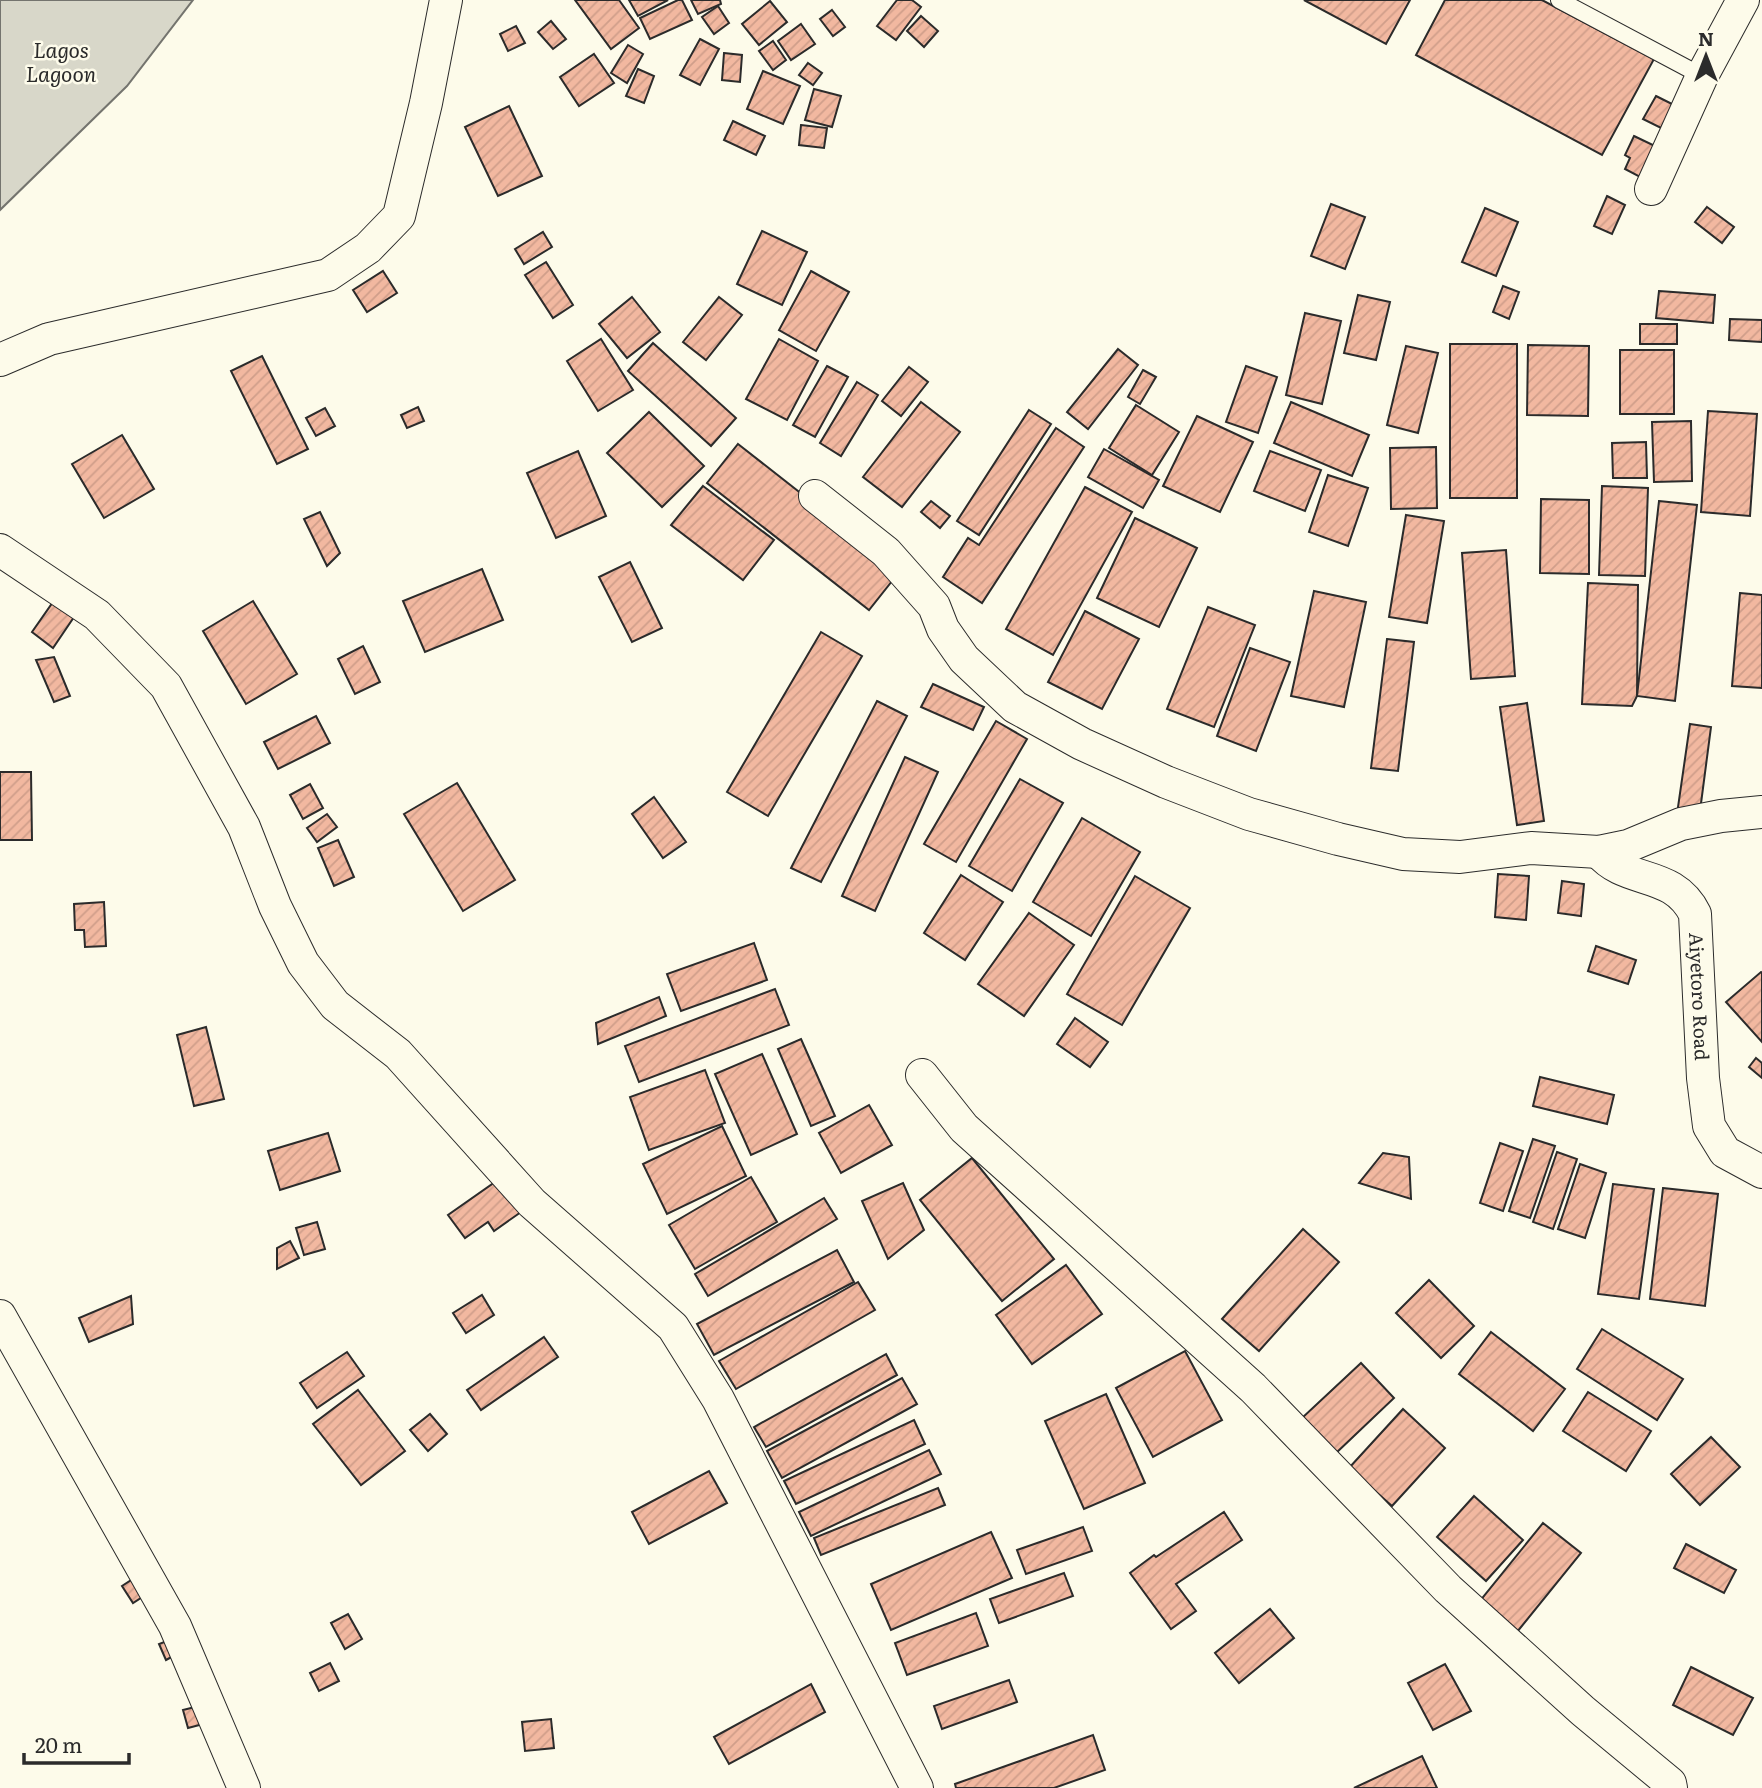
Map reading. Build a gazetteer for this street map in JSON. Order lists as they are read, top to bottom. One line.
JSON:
{"streets":{"street":["Aiyetoro Road"]},"water":["Lagos Lagoon"],"scale_bar":"20 m","north":"top"}
